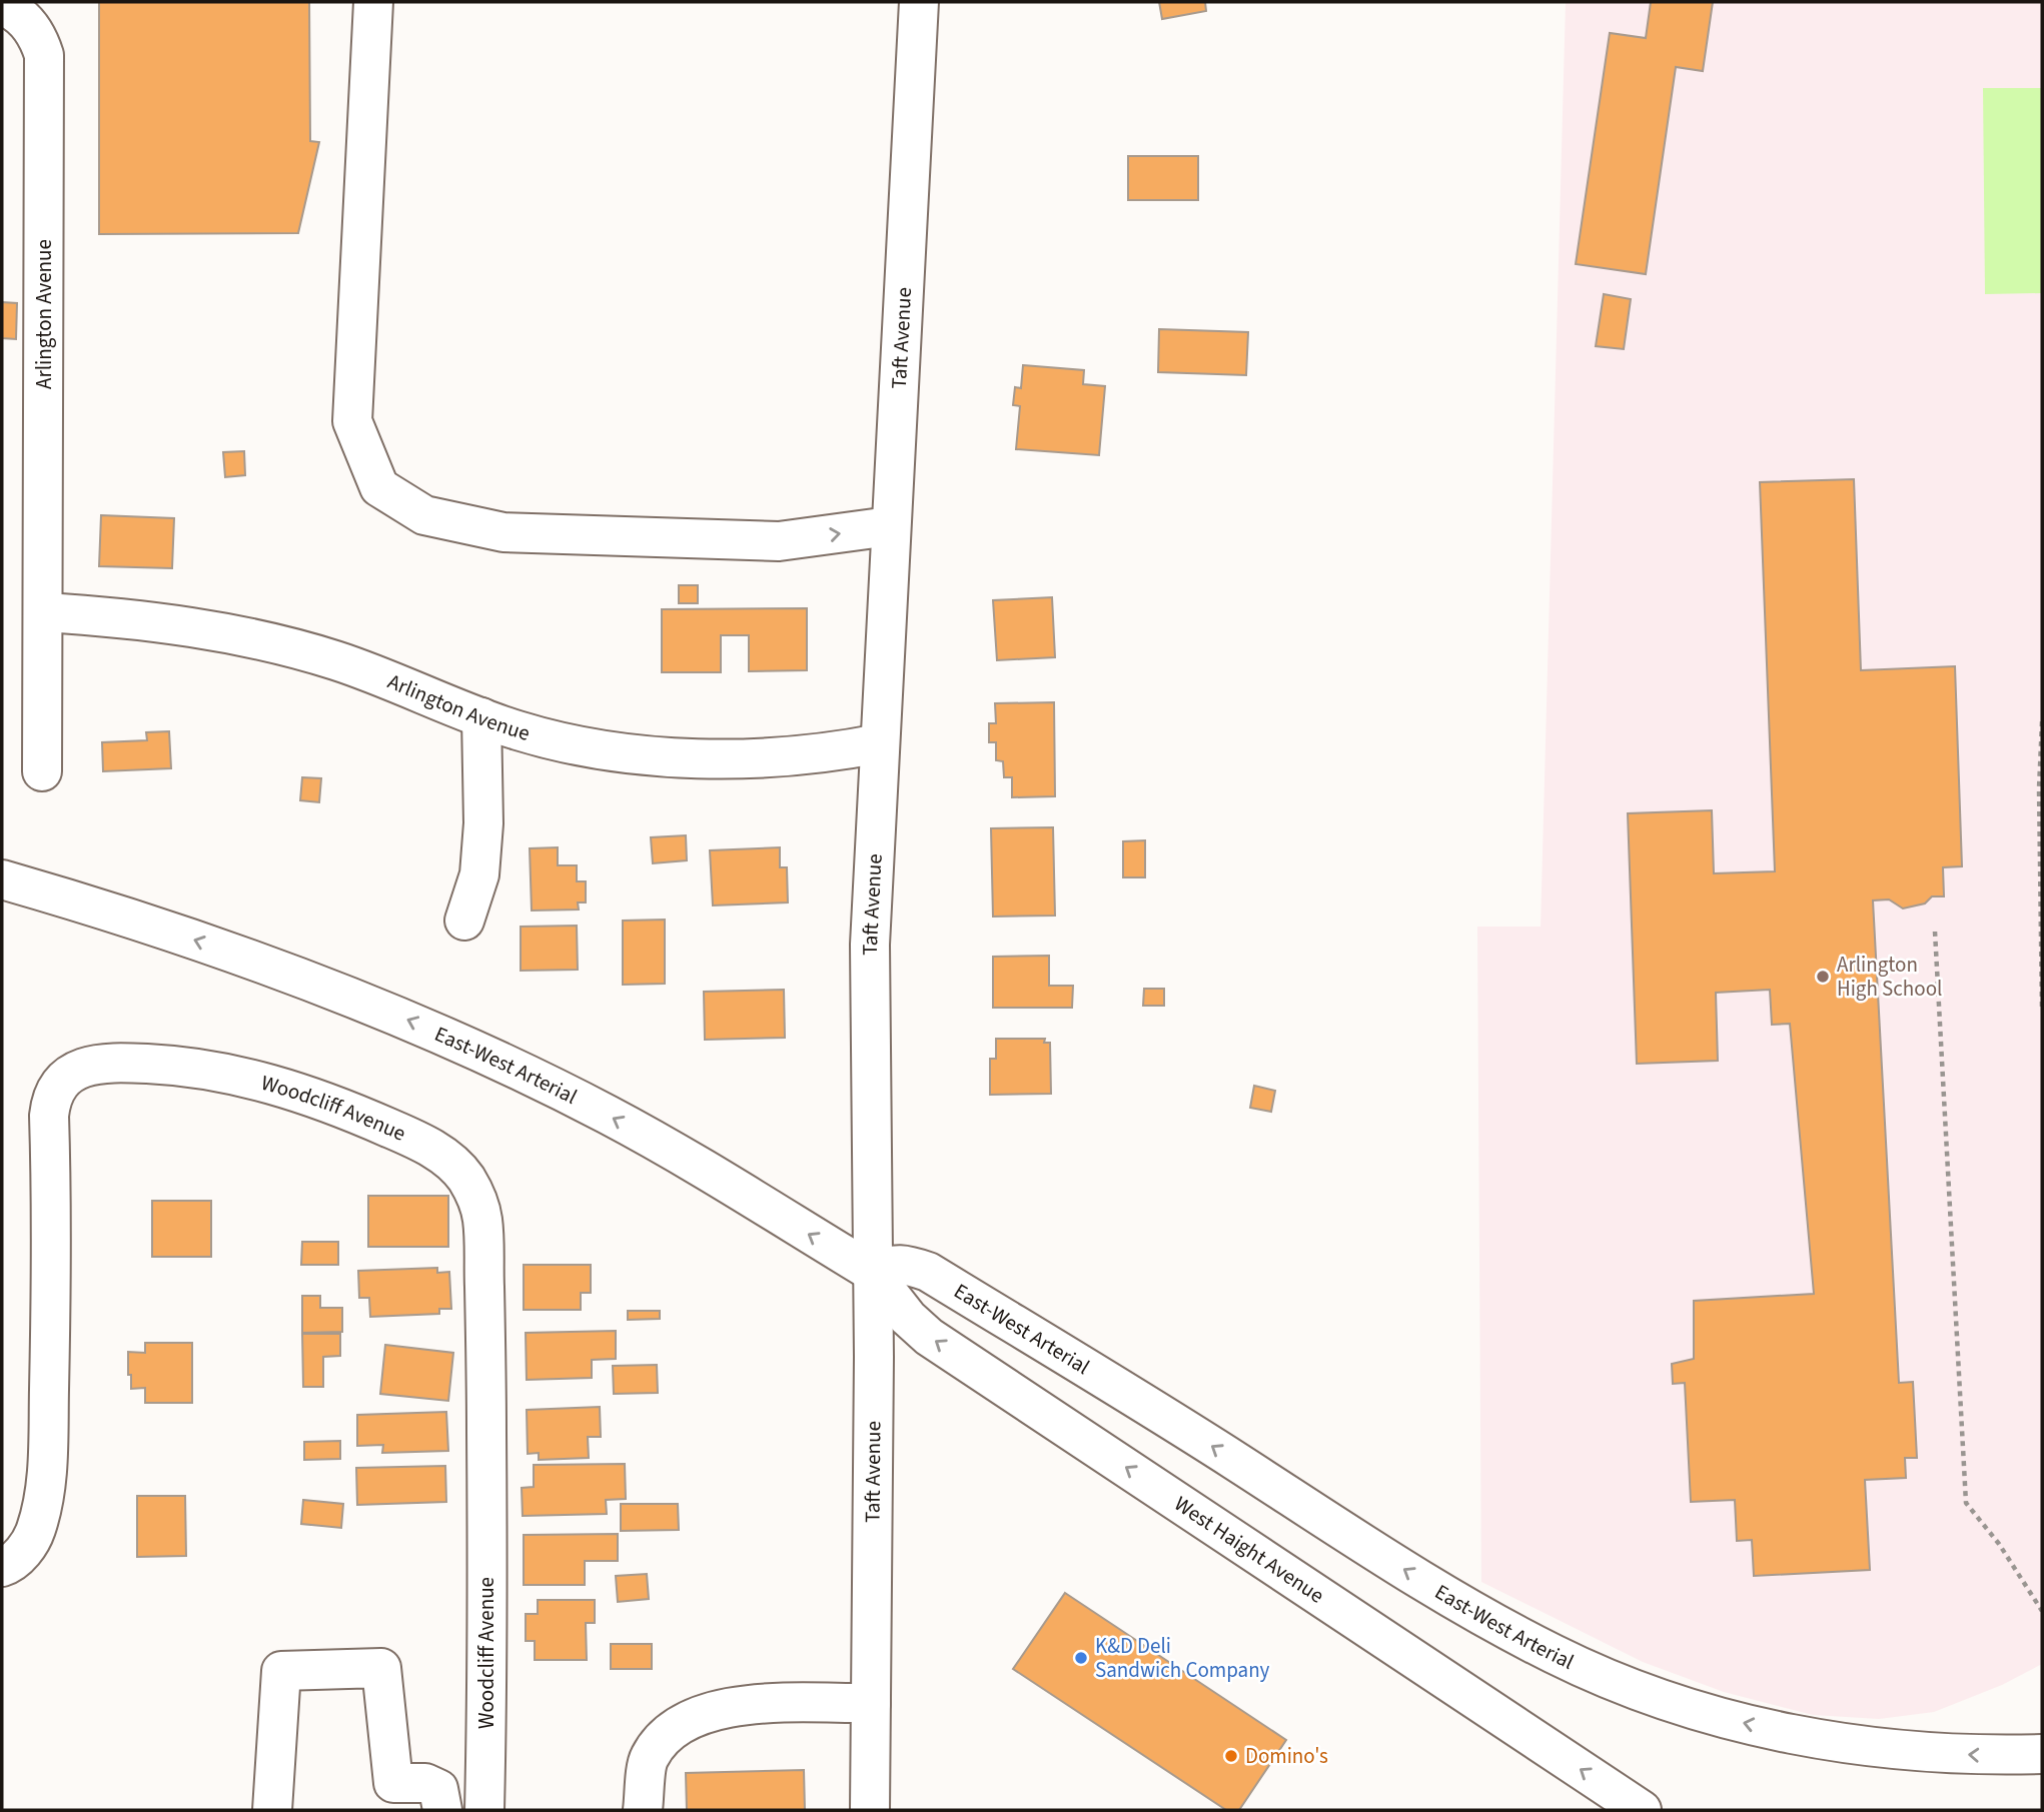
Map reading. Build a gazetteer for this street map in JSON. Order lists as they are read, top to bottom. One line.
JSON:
{"streets":{"main road":["Arlington Avenue","Taft Avenue","East-West Arterial","Woodcliff Avenue","West Haight Avenue"]},"crossings":[["Arlington Avenue","Taft Avenue"],["Taft Avenue","East-West Arterial"],["Taft Avenue","West Haight Avenue"],["East-West Arterial","West Haight Avenue"]],"one_way":["East-West Arterial","West Haight Avenue"],"places":["Arlington High School","K&D Deli Sandwich Company","Domino's"]}
